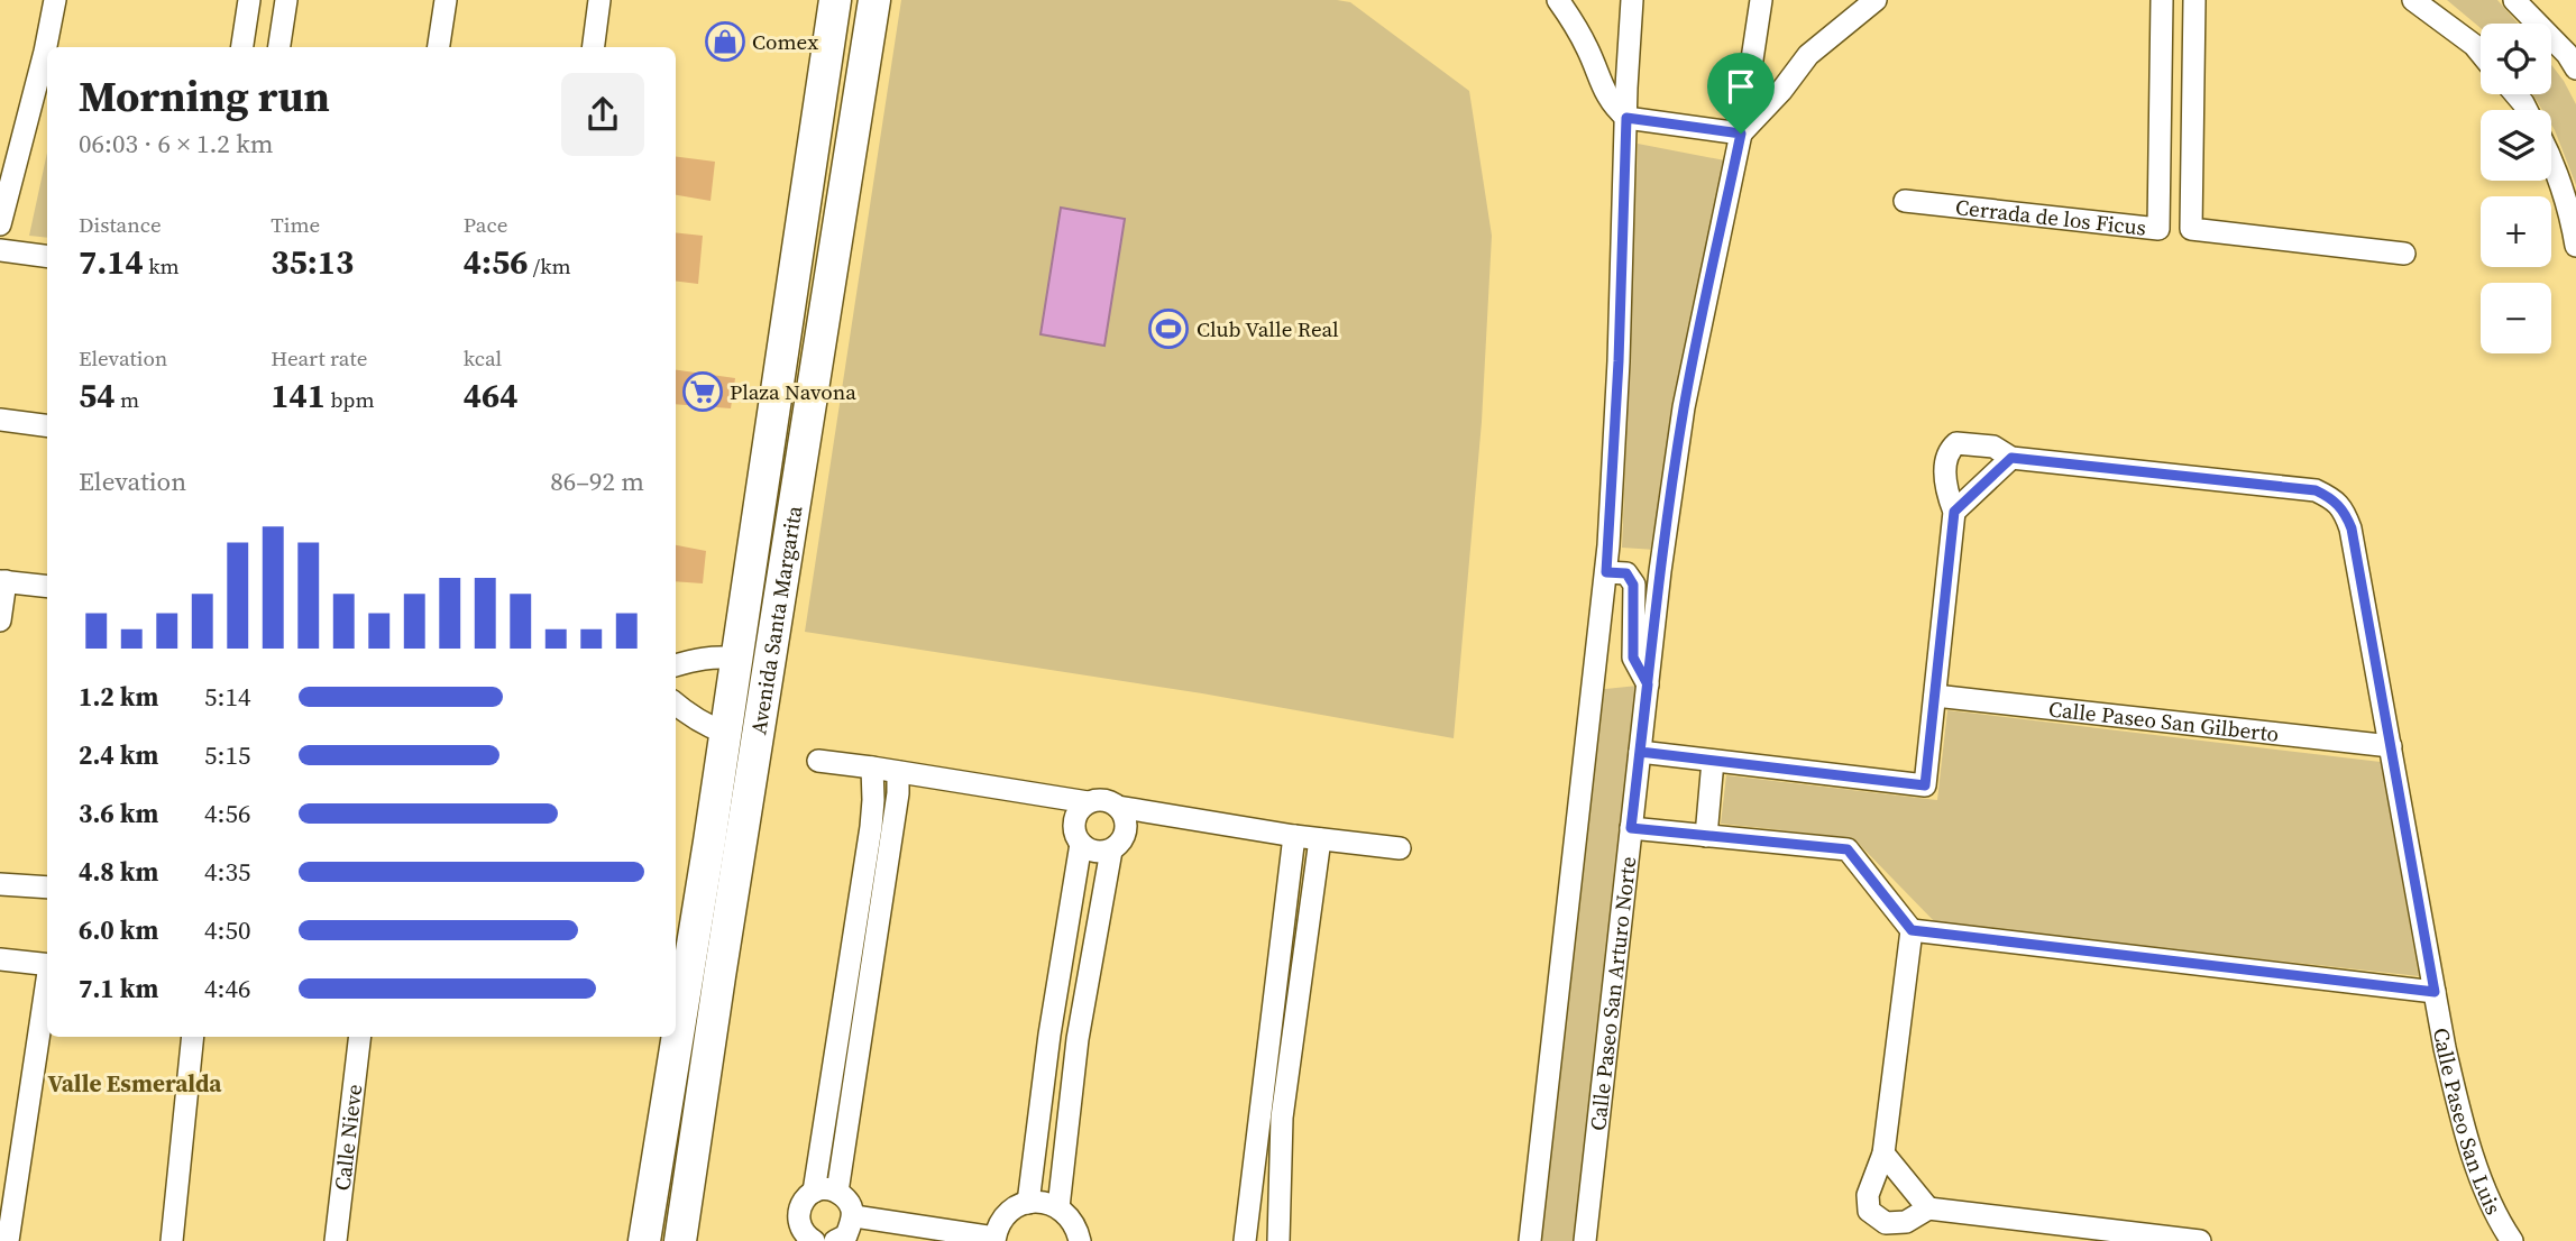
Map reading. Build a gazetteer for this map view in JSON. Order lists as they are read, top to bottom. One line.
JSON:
{"streets":{"main road":["Avenida Santa Margarita"],"street":["Cerrada de los Ficus","Calle Paseo San Gilberto","Calle Paseo San Arturo Norte","Calle Paseo San Luis","Calle Nieve"]},"crossings":[["Calle Paseo San Gilberto","Calle Paseo San Luis"],["Calle Paseo San Arturo Norte","Calle Paseo San Luis"]],"districts":["Valle Esmeralda"],"places":{"shop":["Comex"],"sports":["Club Valle Real"],"supermarket":["Plaza Navona"]},"page":{"map_buttons":["+","−"],"heading":["Morning run","06:03 · 6 × 1.2 km"],"stats":[["Distance","7.14 km"],["Time","35:13"],["Pace","4:56 /km"],["Elevation","54 m"],["Heart rate","141 bpm"],["kcal","464"]],"chart":["Elevation","86–92 m"],"list":[{"name":"1.2 km","note":"5:14"},{"name":"2.4 km","note":"5:15"},{"name":"3.6 km","note":"4:56"},{"name":"4.8 km","note":"4:35"},{"name":"6.0 km","note":"4:50"},{"name":"7.1 km","note":"4:46"}]}}
